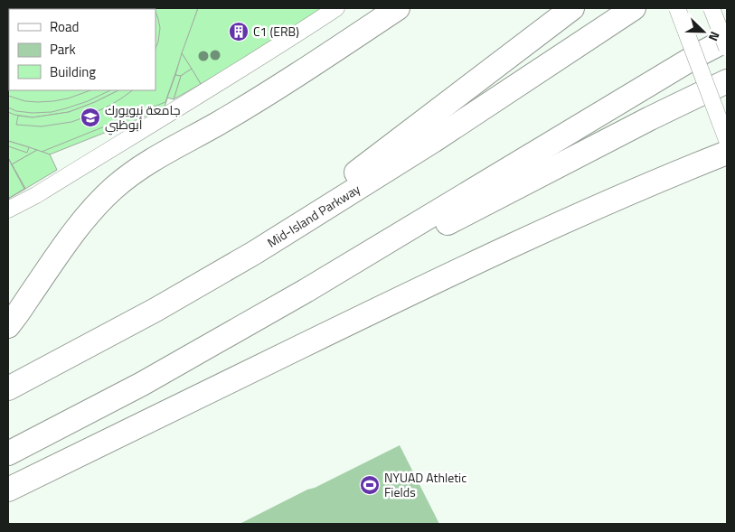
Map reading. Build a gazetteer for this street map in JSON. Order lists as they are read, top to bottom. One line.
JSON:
{"streets":{"highway":["Mid-Island Parkway"]},"places":{"building":["C1 (ERB)"],"school or university":["جامعة نيويورك أبوظبي"],"sports":["NYUAD Athletic Fields"]},"legend":["Road","Park","Building"],"north":"bottom right"}
